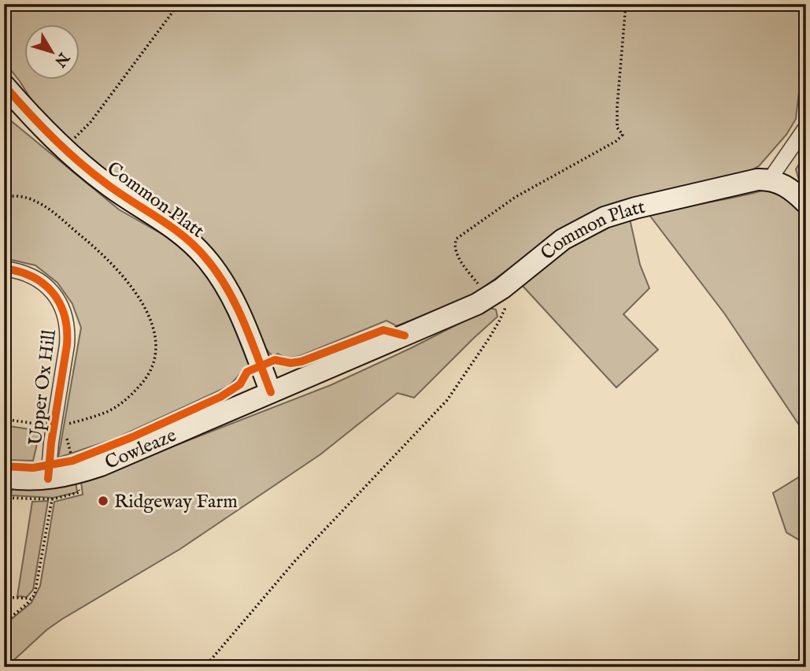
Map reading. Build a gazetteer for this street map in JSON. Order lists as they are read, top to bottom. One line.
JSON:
{"streets":{"main road":["Common Platt","Cowleaze"],"street":["Upper Ox Hill"]},"crossings":[["Common Platt","Cowleaze"],["Upper Ox Hill","Cowleaze"]],"places":["Ridgeway Farm"],"north":"bottom right"}
